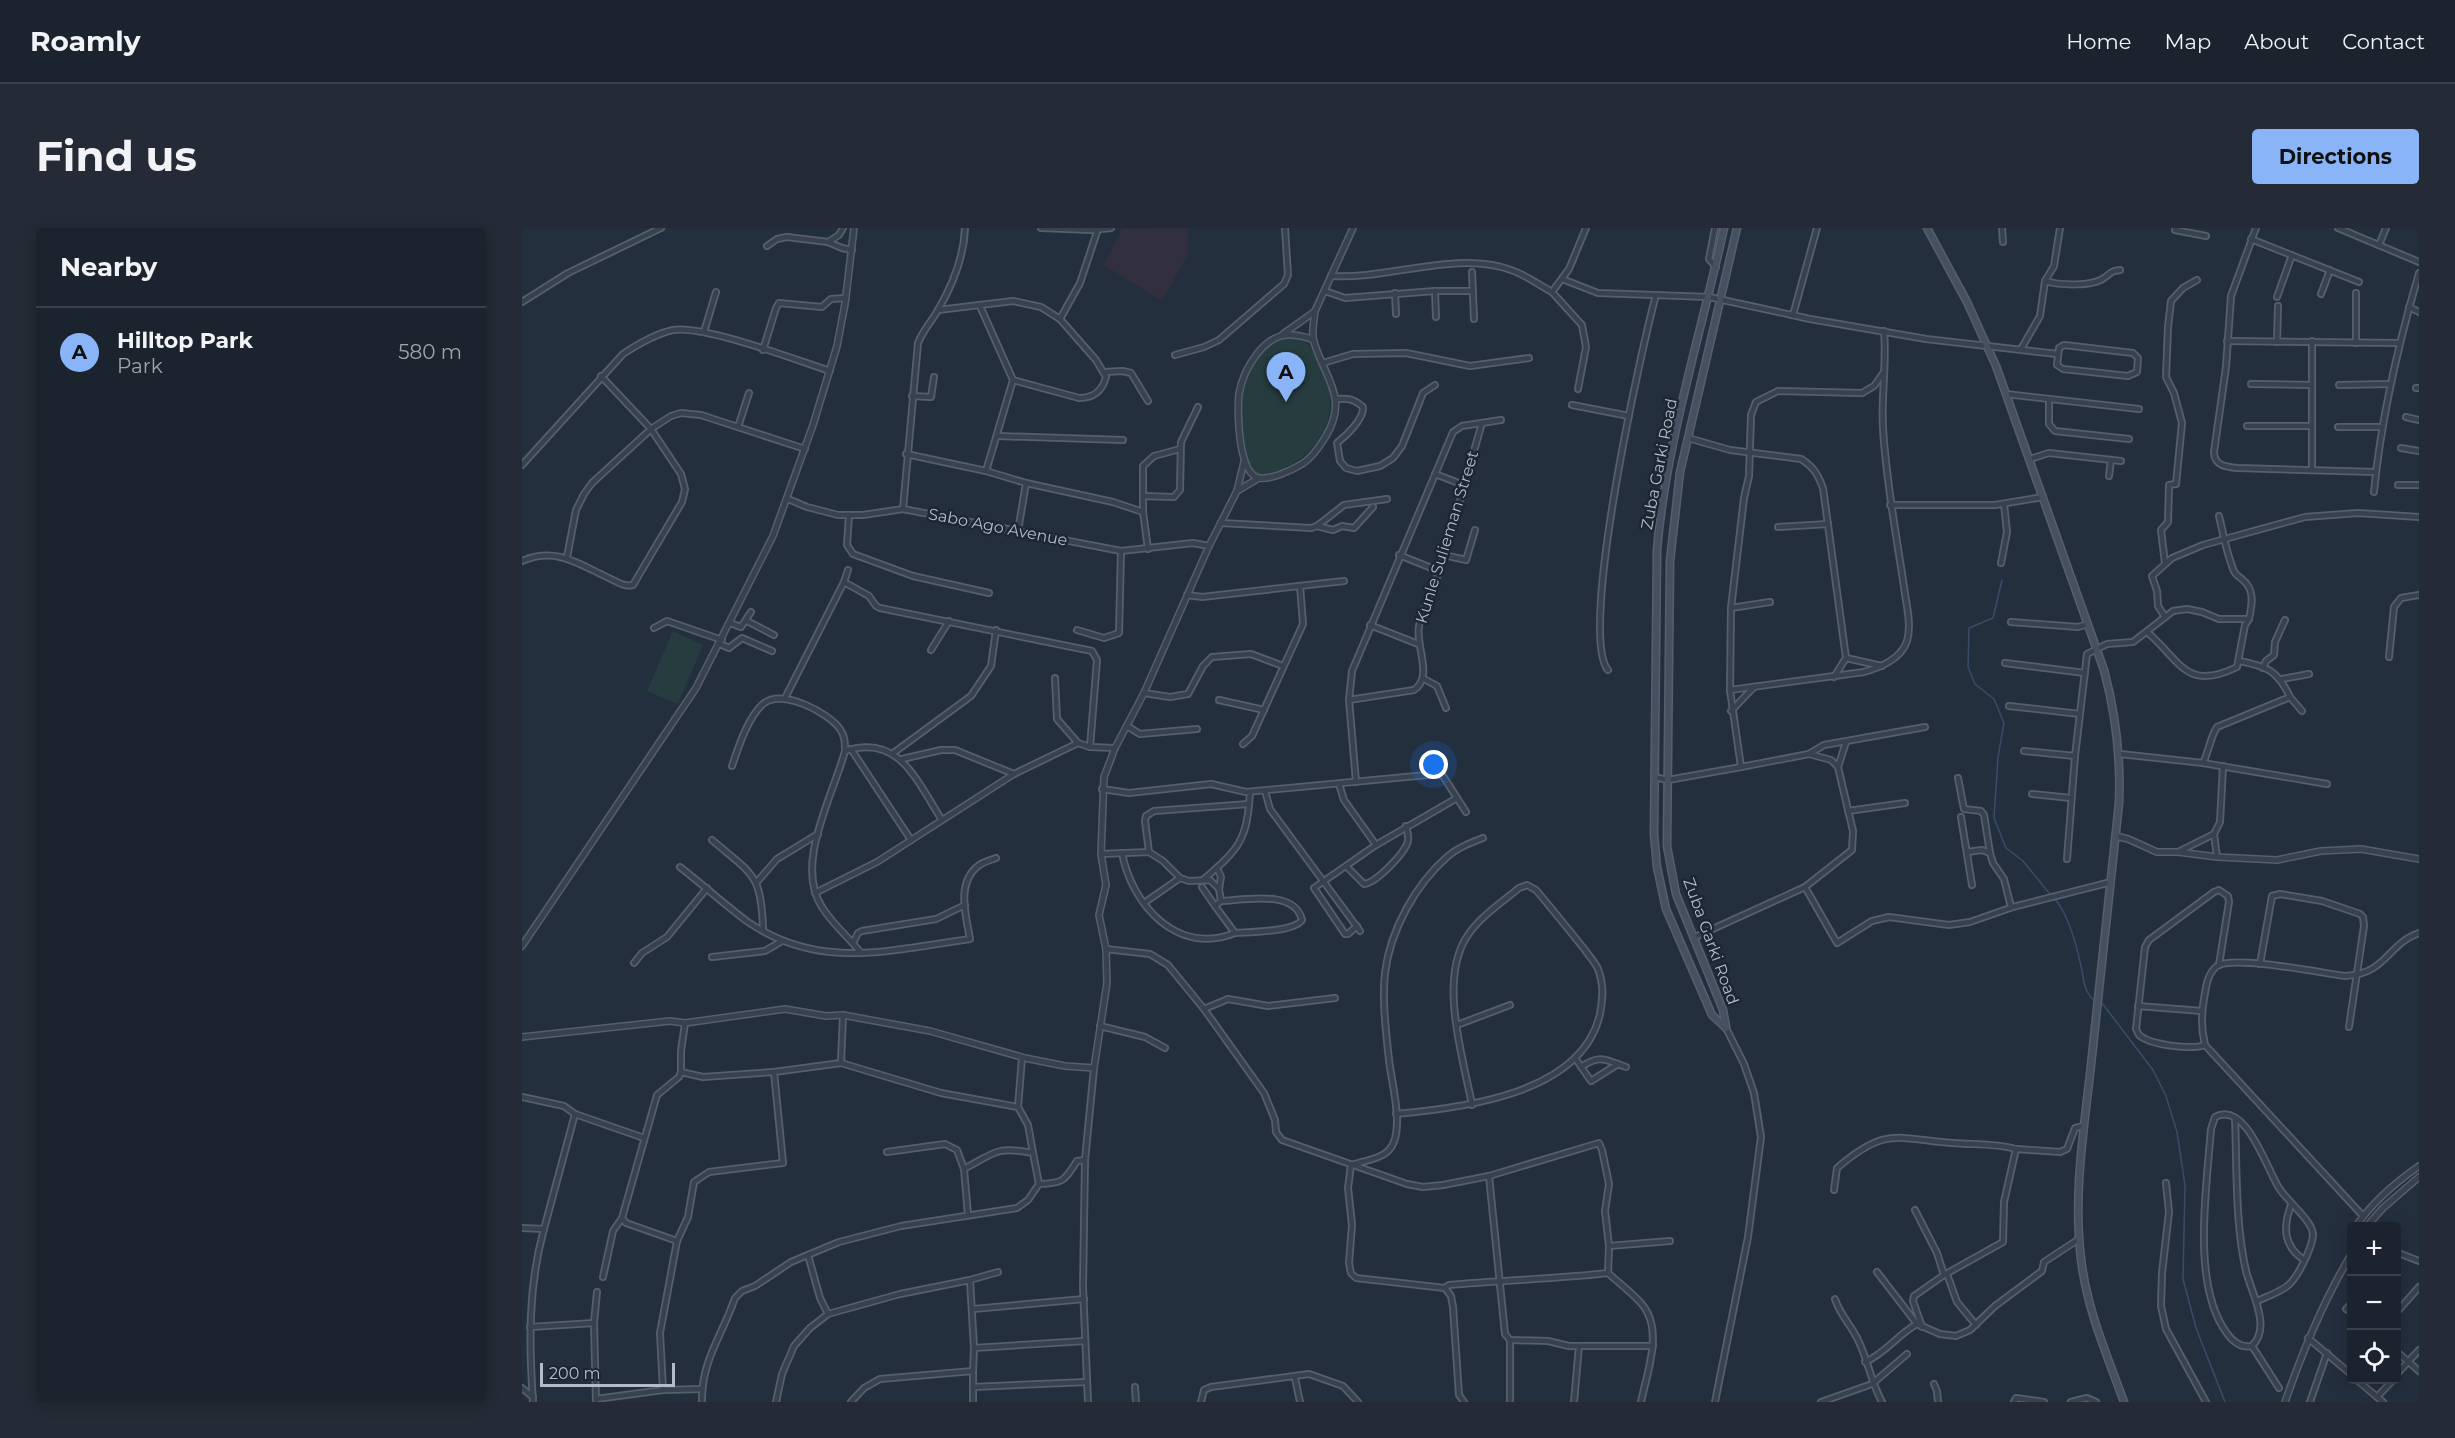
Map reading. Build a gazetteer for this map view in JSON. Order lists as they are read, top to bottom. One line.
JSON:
{"streets":{"main road":["Zuba Garki Road"],"street":["Sabo Ago Avenue","Kunle Sulieman Street"]},"scale_bar":"200 m","page":{"header":"Roamly","nav":["Home","Map","About","Contact"],"buttons":"Directions","title":"Find us","heading":"Nearby","list":[{"mark":"A","name":"Hilltop Park","note":"Park","value":"580 m"}],"pins":"A","map_buttons":["+","−"],"scale":"200 m"}}
